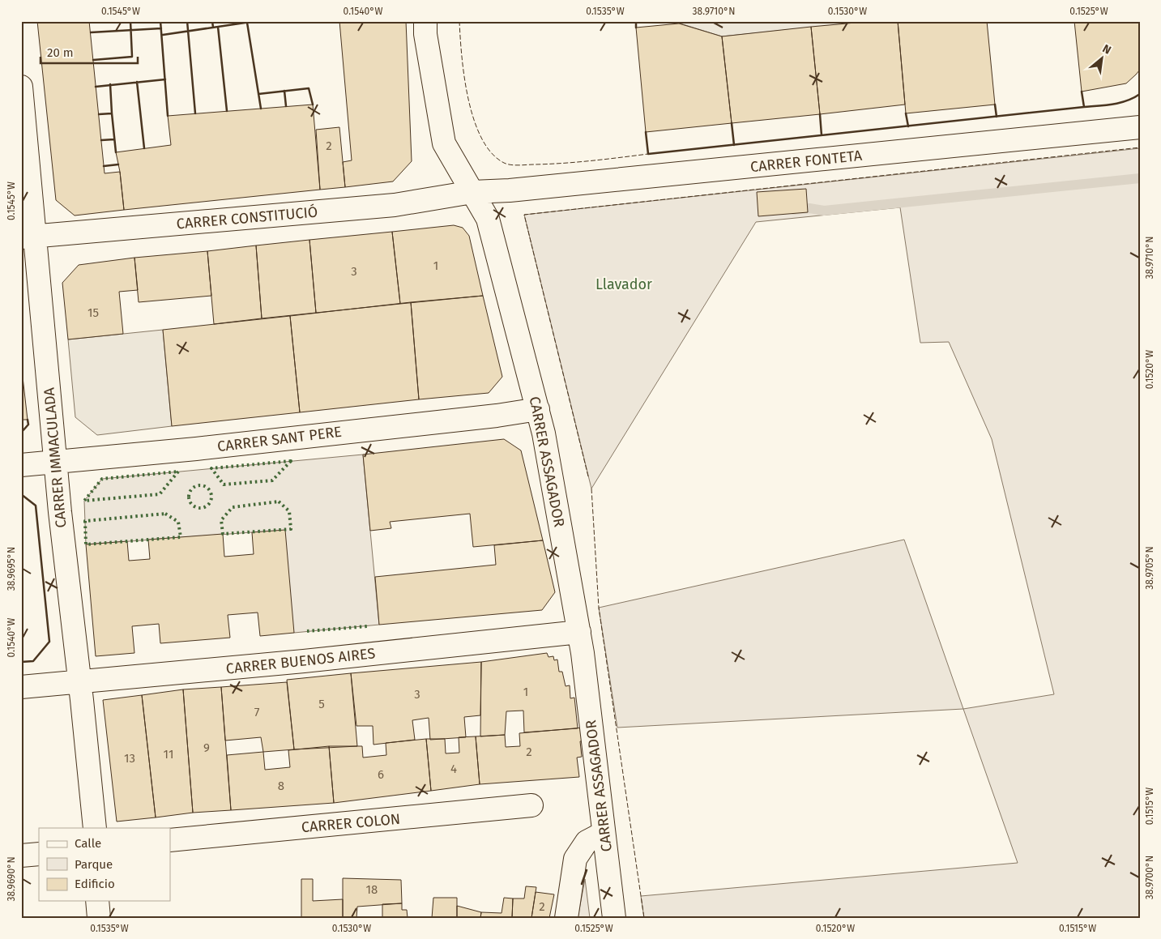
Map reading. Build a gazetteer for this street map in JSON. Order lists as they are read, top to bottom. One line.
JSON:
{"streets":{"street":["CARRER FONTETA","CARRER CONSTITUCIÓ","CARRER SANT PERE","CARRER IMMACULADA","CARRER ASSAGADOR","CARRER BUENOS AIRES","CARRER COLON"]},"crossings":[["CARRER FONTETA","CARRER CONSTITUCIÓ"],["CARRER FONTETA","CARRER ASSAGADOR"],["CARRER CONSTITUCIÓ","CARRER IMMACULADA"],["CARRER CONSTITUCIÓ","CARRER ASSAGADOR"],["CARRER SANT PERE","CARRER IMMACULADA"],["CARRER SANT PERE","CARRER ASSAGADOR"],["CARRER IMMACULADA","CARRER BUENOS AIRES"],["CARRER ASSAGADOR","CARRER BUENOS AIRES"]],"parks":["Llavador"],"house_numbers":["2","1","3","15","1","3","5","7","9","2","11","13","4","6","8","18","2"],"legend":["Calle","Parque","Edificio"],"scale_bar":"20 m","north":"top right","coordinates":["0.1545°W","0.1540°W","0.1535°W","38.9710°N","0.1530°W","0.1525°W","0.1520°W","38.9705°N","38.9695°N","0.1515°W","38.9700°N","38.9690°N"]}
